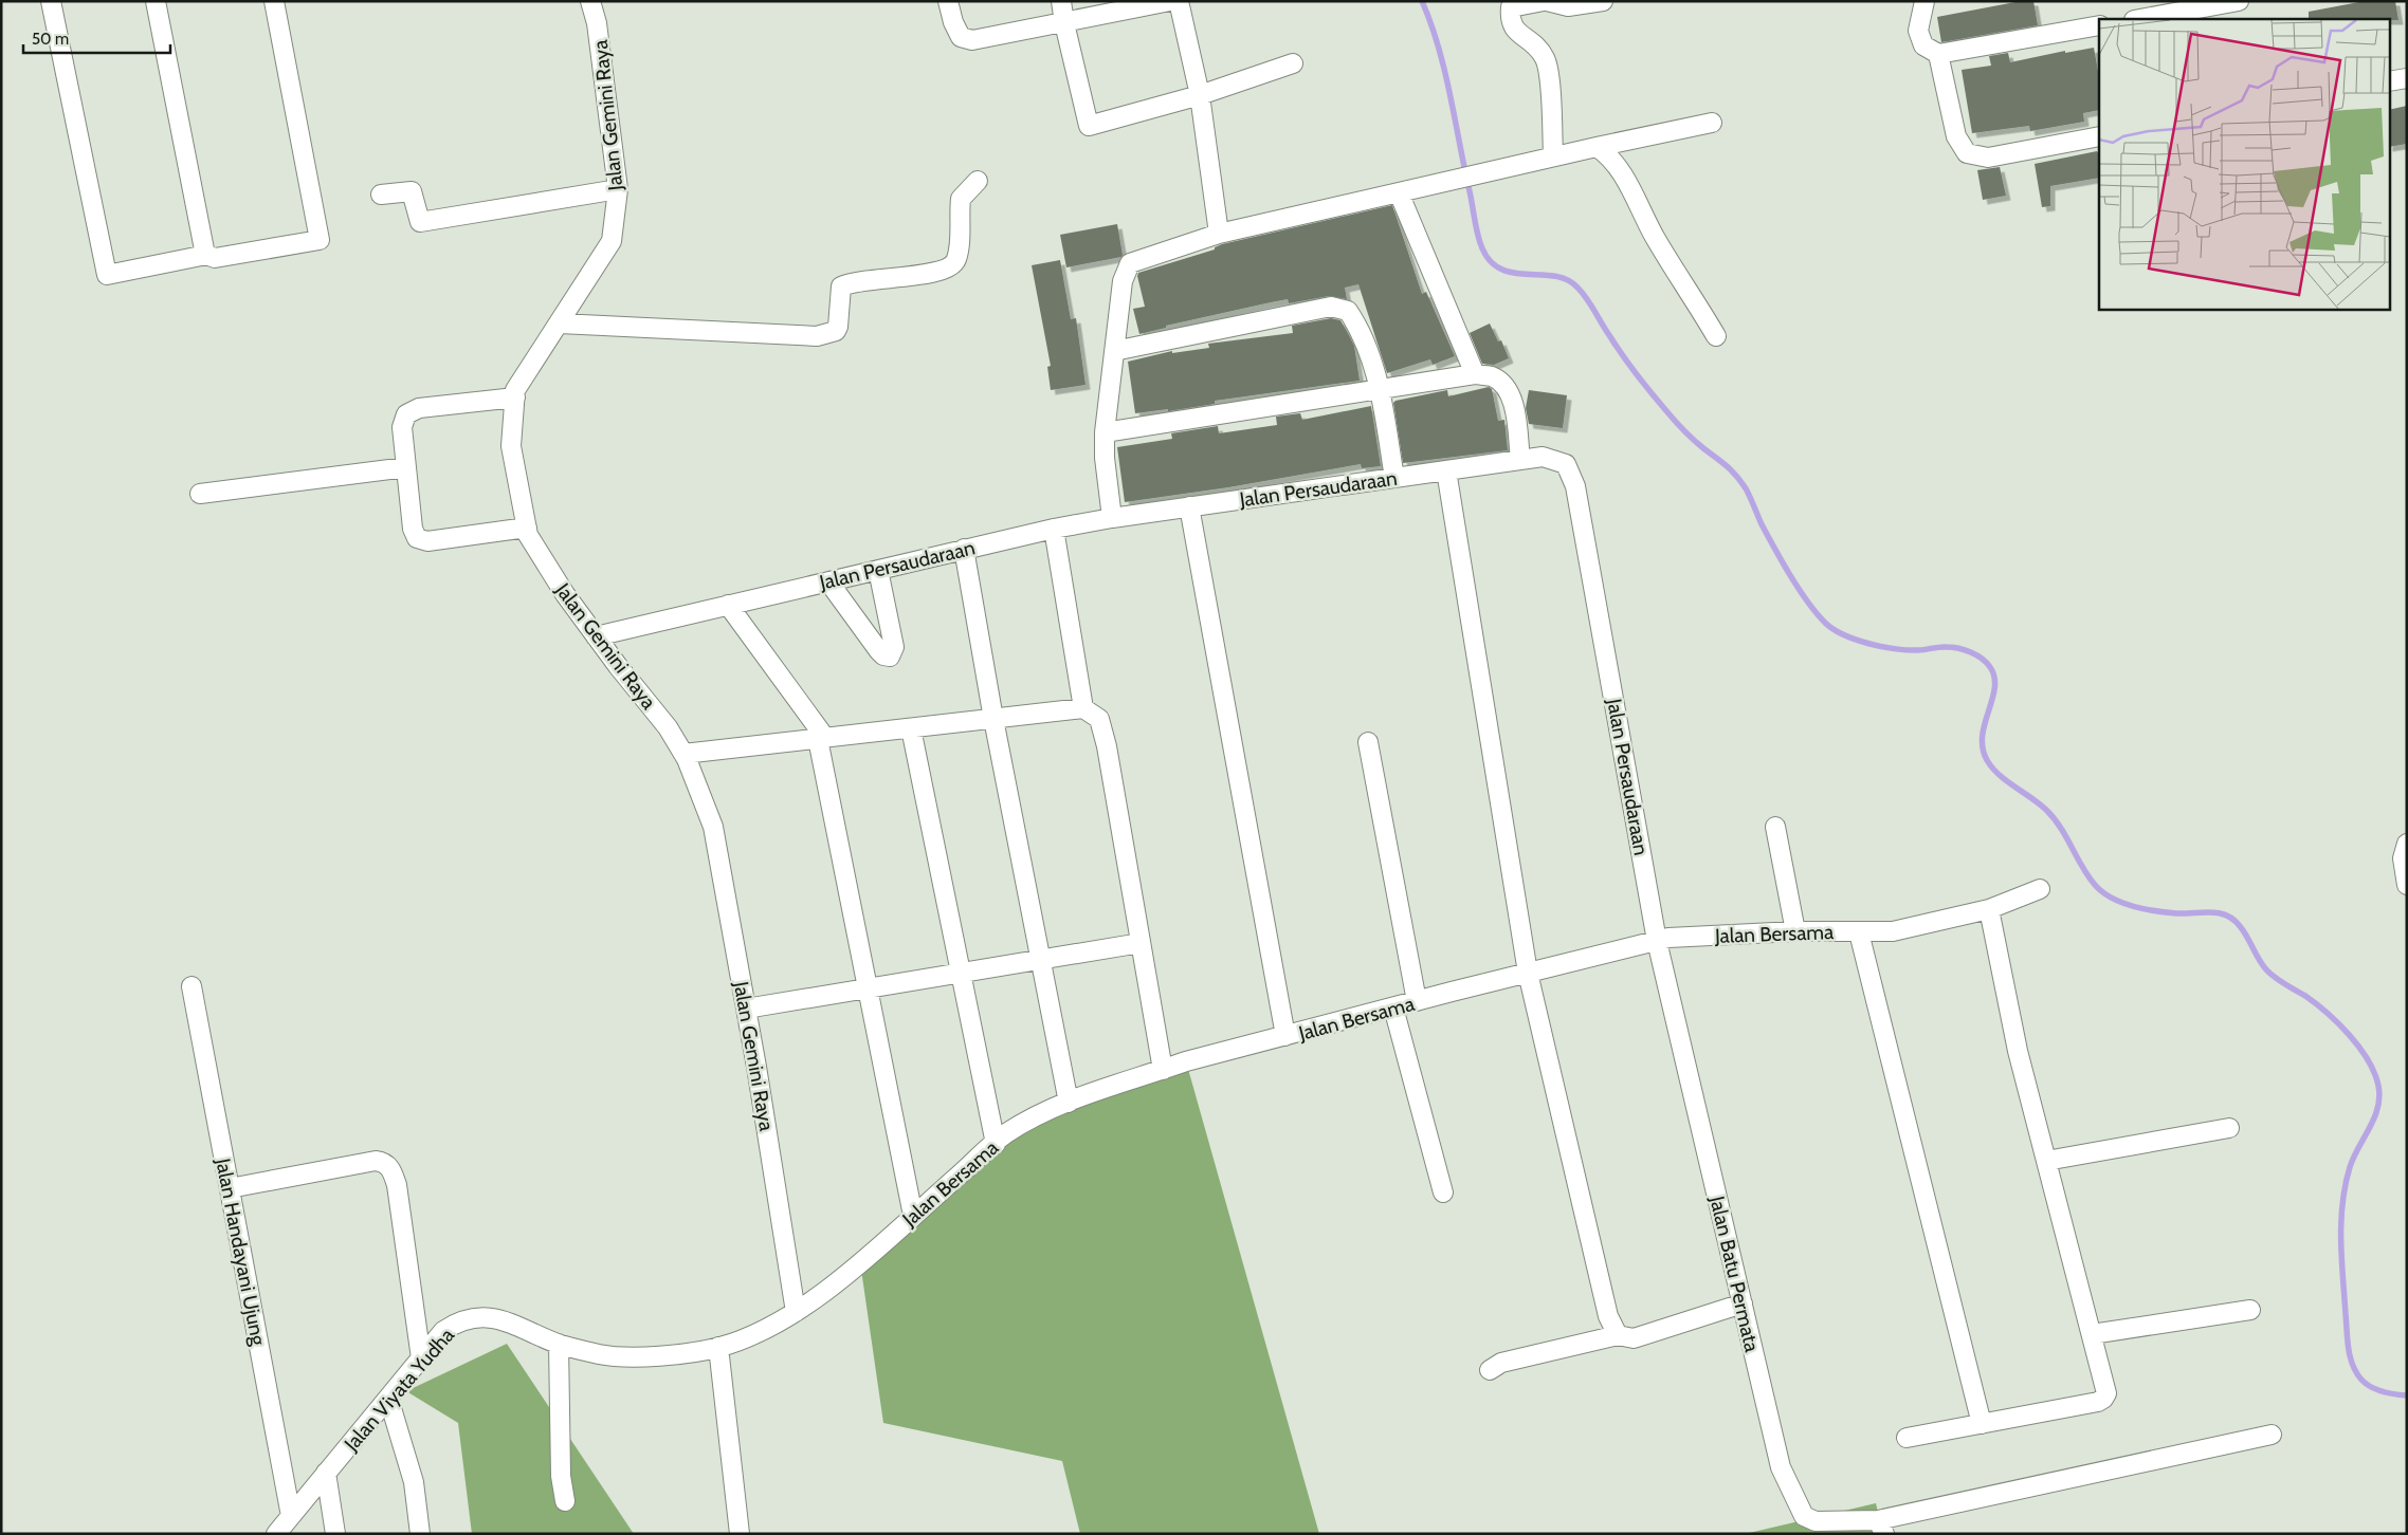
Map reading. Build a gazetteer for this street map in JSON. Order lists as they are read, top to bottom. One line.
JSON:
{"streets":{"street":["Jalan Gemini Raya","Jalan Persaudaraan","Jalan Bersama","Jalan Handayani Ujung","Jalan Batu Permata","Jalan Viyata Yudha"]},"crossings":[["Jalan Gemini Raya","Jalan Persaudaraan"],["Jalan Gemini Raya","Jalan Bersama"],["Jalan Gemini Raya","Jalan Viyata Yudha"],["Jalan Persaudaraan","Jalan Bersama"],["Jalan Persaudaraan","Jalan Batu Permata"],["Jalan Bersama","Jalan Batu Permata"],["Jalan Bersama","Jalan Viyata Yudha"],["Jalan Handayani Ujung","Jalan Viyata Yudha"]],"scale_bar":"50 m"}
